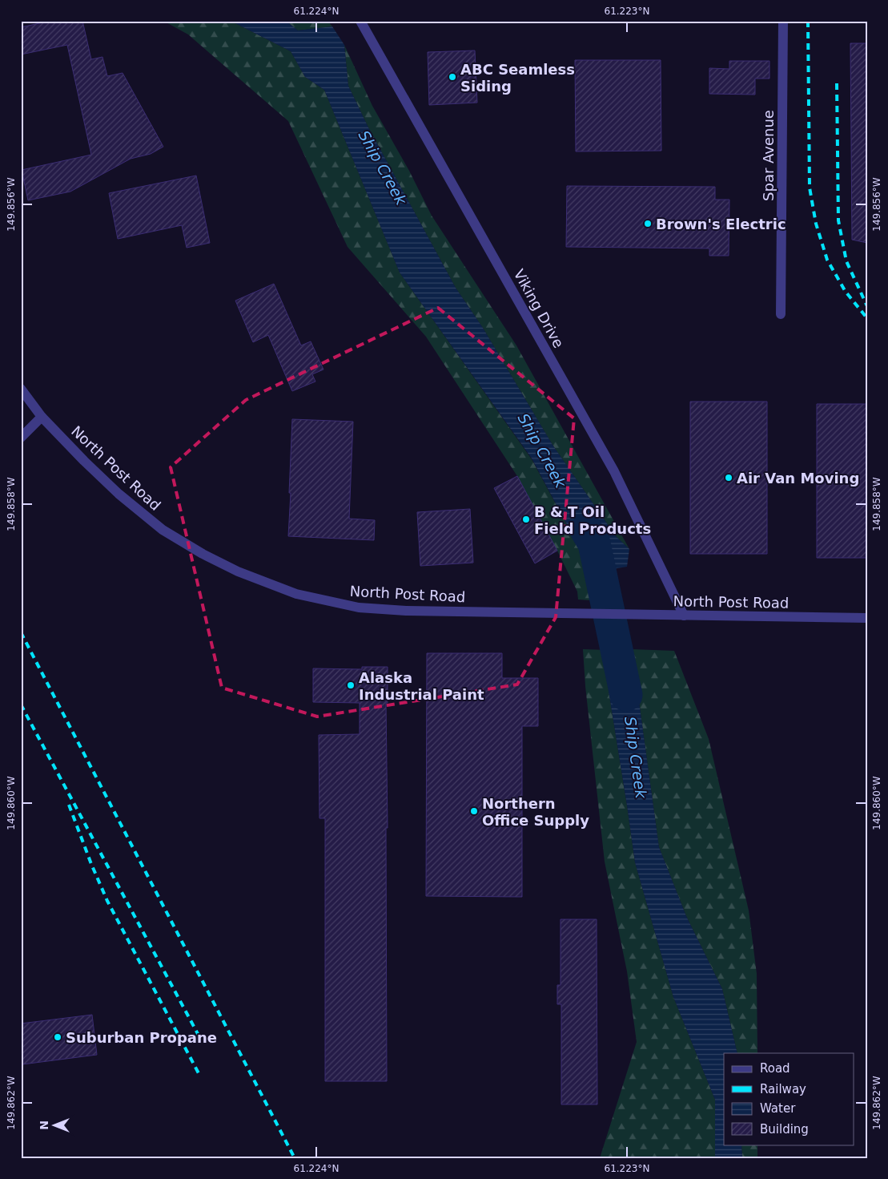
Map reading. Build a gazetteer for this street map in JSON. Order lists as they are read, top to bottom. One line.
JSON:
{"streets":{"street":["Spar Avenue","Viking Drive","North Post Road"]},"crossings":[["Viking Drive","North Post Road"]],"water":["Ship Creek"],"places":["ABC Seamless Siding","Brown's Electric","Air Van Moving","B & T Oil Field Products","Alaska Industrial Paint","Northern Office Supply","Suburban Propane"],"legend":["Road","Railway","Water","Building"],"north":"left","coordinates":["61.224°N","61.223°N","149.856°W","149.858°W","149.860°W","149.862°W"]}
